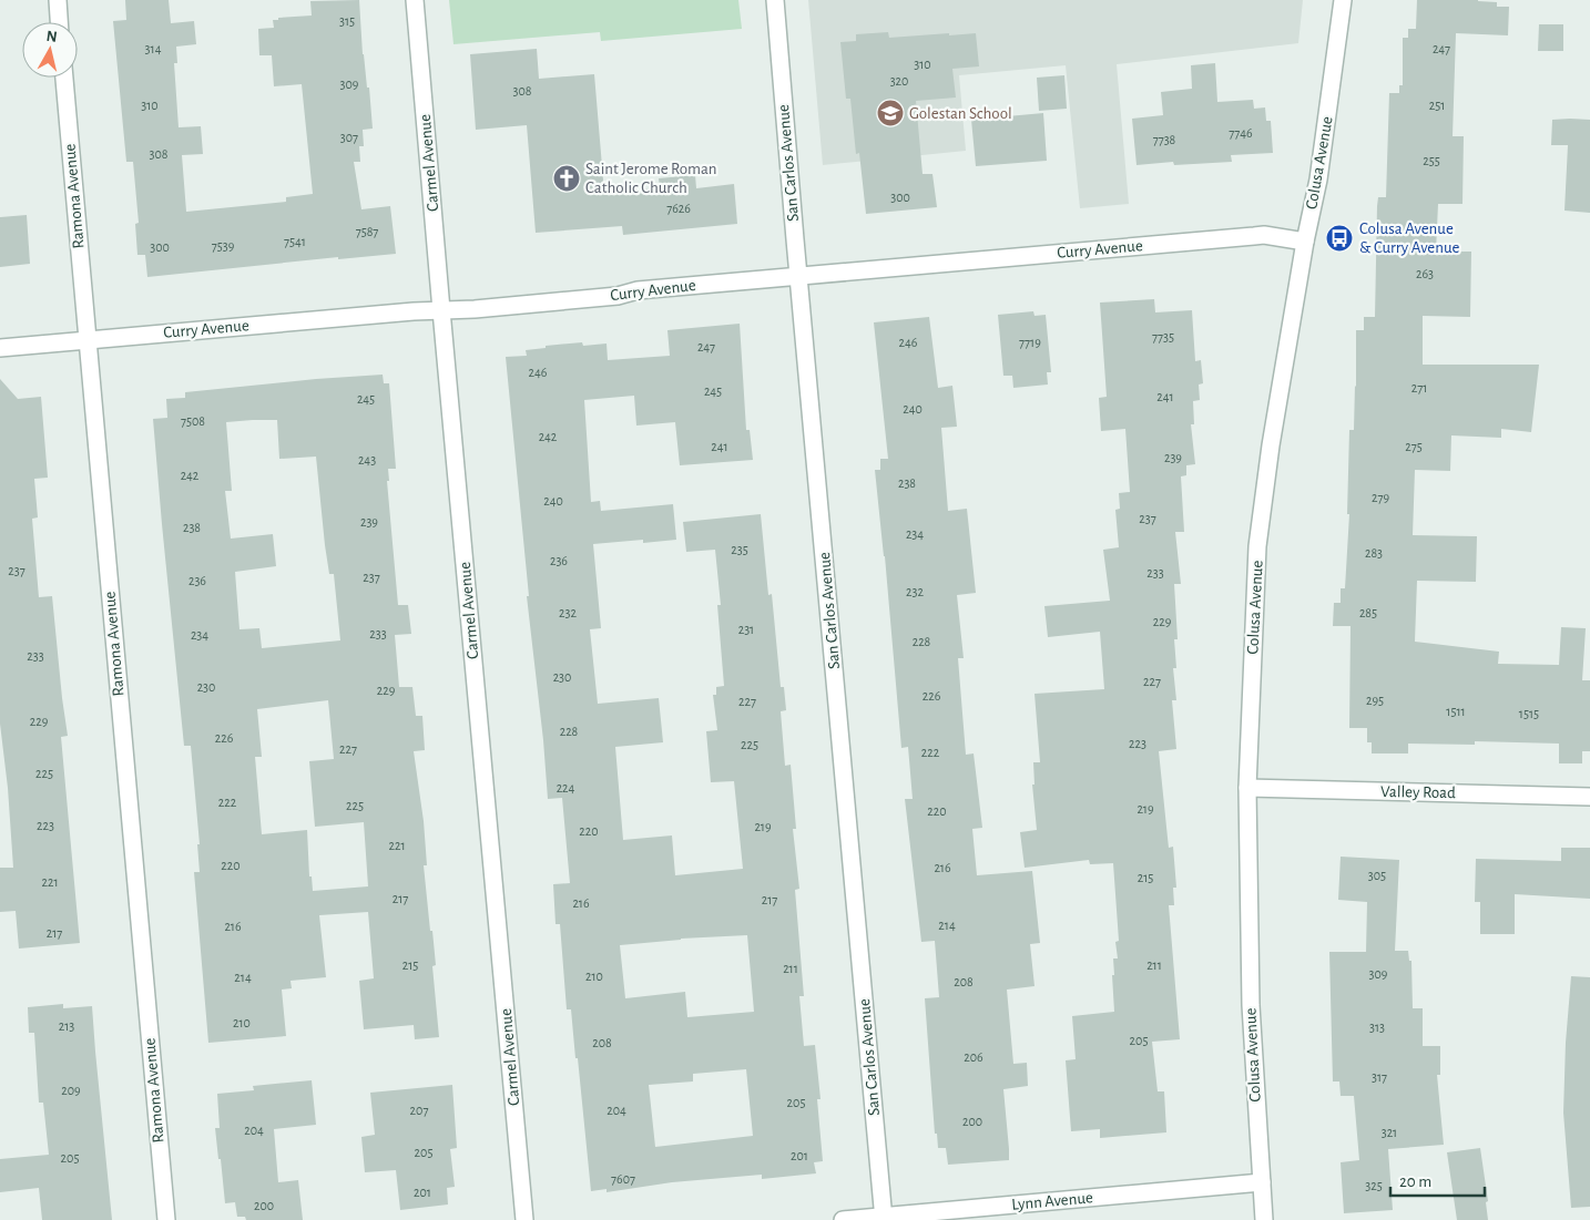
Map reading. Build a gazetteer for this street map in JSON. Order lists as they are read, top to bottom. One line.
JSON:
{"streets":{"street":["Carmel Avenue","San Carlos Avenue","Colusa Avenue","Ramona Avenue","Curry Avenue","Valley Road","Lynn Avenue"]},"crossings":[["Carmel Avenue","Curry Avenue"],["San Carlos Avenue","Curry Avenue"],["San Carlos Avenue","Lynn Avenue"],["Colusa Avenue","Curry Avenue"],["Colusa Avenue","Valley Road"],["Colusa Avenue","Lynn Avenue"],["Ramona Avenue","Curry Avenue"]],"places":{"school or university":["Golestan School"],"church":["Saint Jerome Roman Catholic Church"],"bus stop":["Colusa Avenue & Curry Avenue"]},"house_numbers":["315","314","247","310","320","309","308","310","251","7746","307","7738","308","255","300","7626","7587","7541","7539","300","263","7735","246","7719","247","246","271","245","241","245","240","7508","242","241","275","239","243","242","238","279","240","237","239","238","234","235","283","236","237","233","237","236","232","232","285","229","231","233","234","228","233","230","227","230","229","226","295","227","1511","1515","229","228","226","223","225","227","222","225","224","222","225","219","220","223","219","220","221","220","216","305","215","221","217","217","216","214","216","217","215","211","211","309","210","214","208","210","213","313","205","208","206","317","209","205","207","204","200","204","321","205","201","205","7607","325","201","200"],"scale_bar":"20 m","north":"top"}
